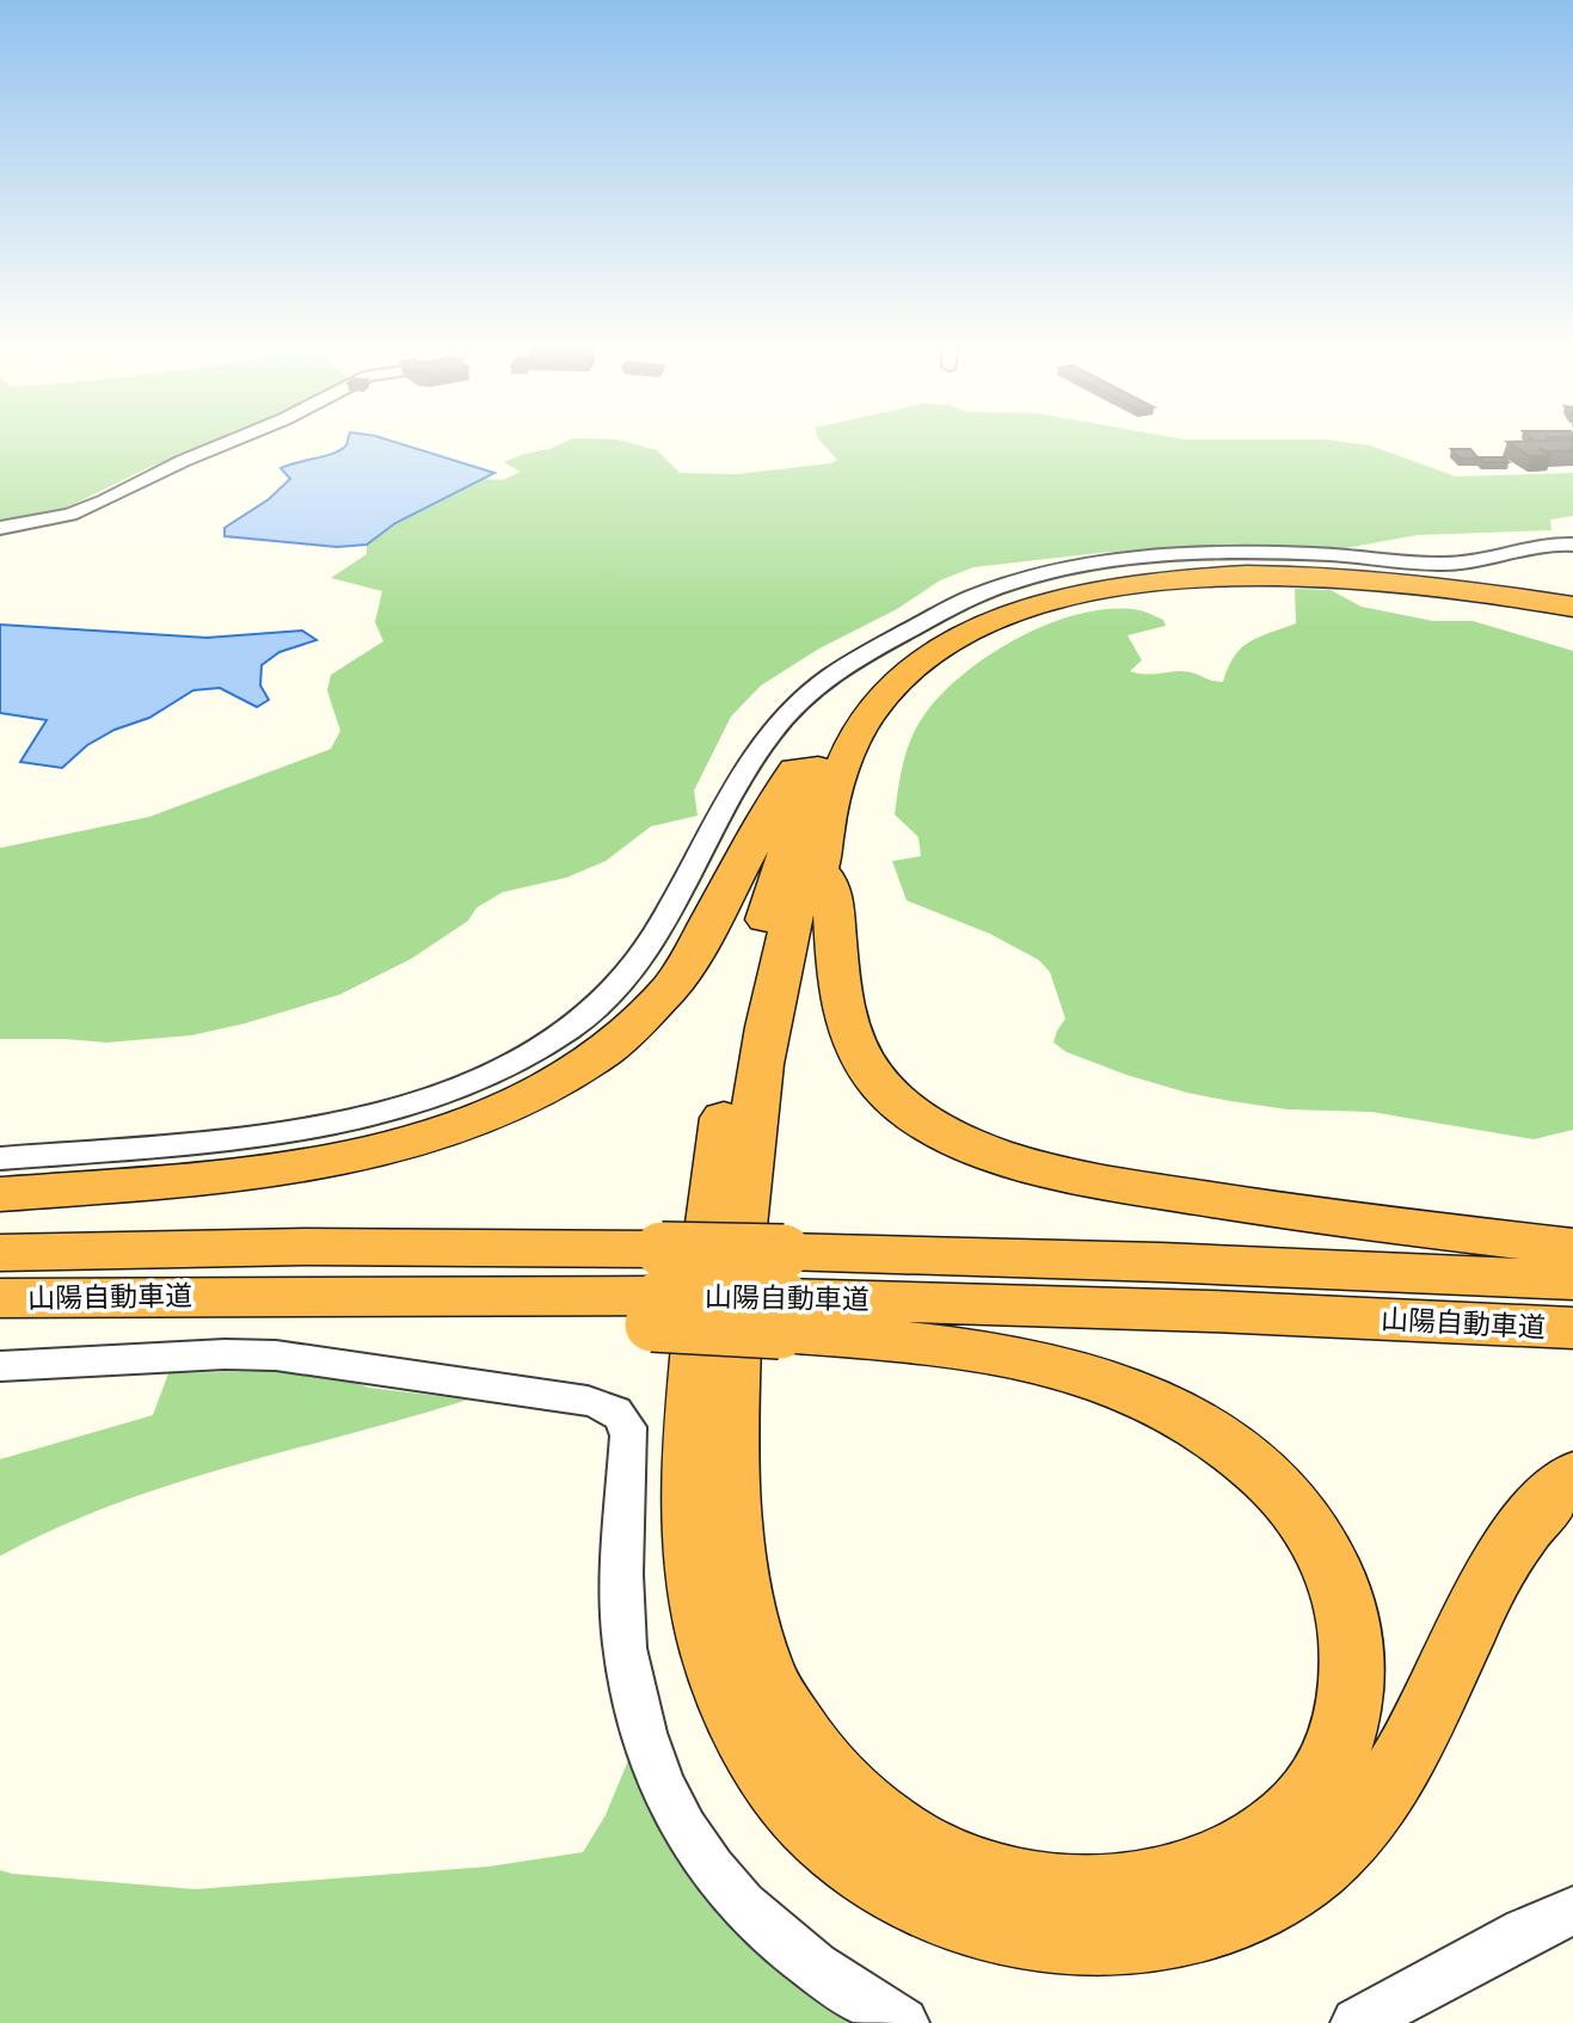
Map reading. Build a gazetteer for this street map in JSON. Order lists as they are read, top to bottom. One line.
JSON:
{"streets":{"highway":["山陽自動車道"]}}
